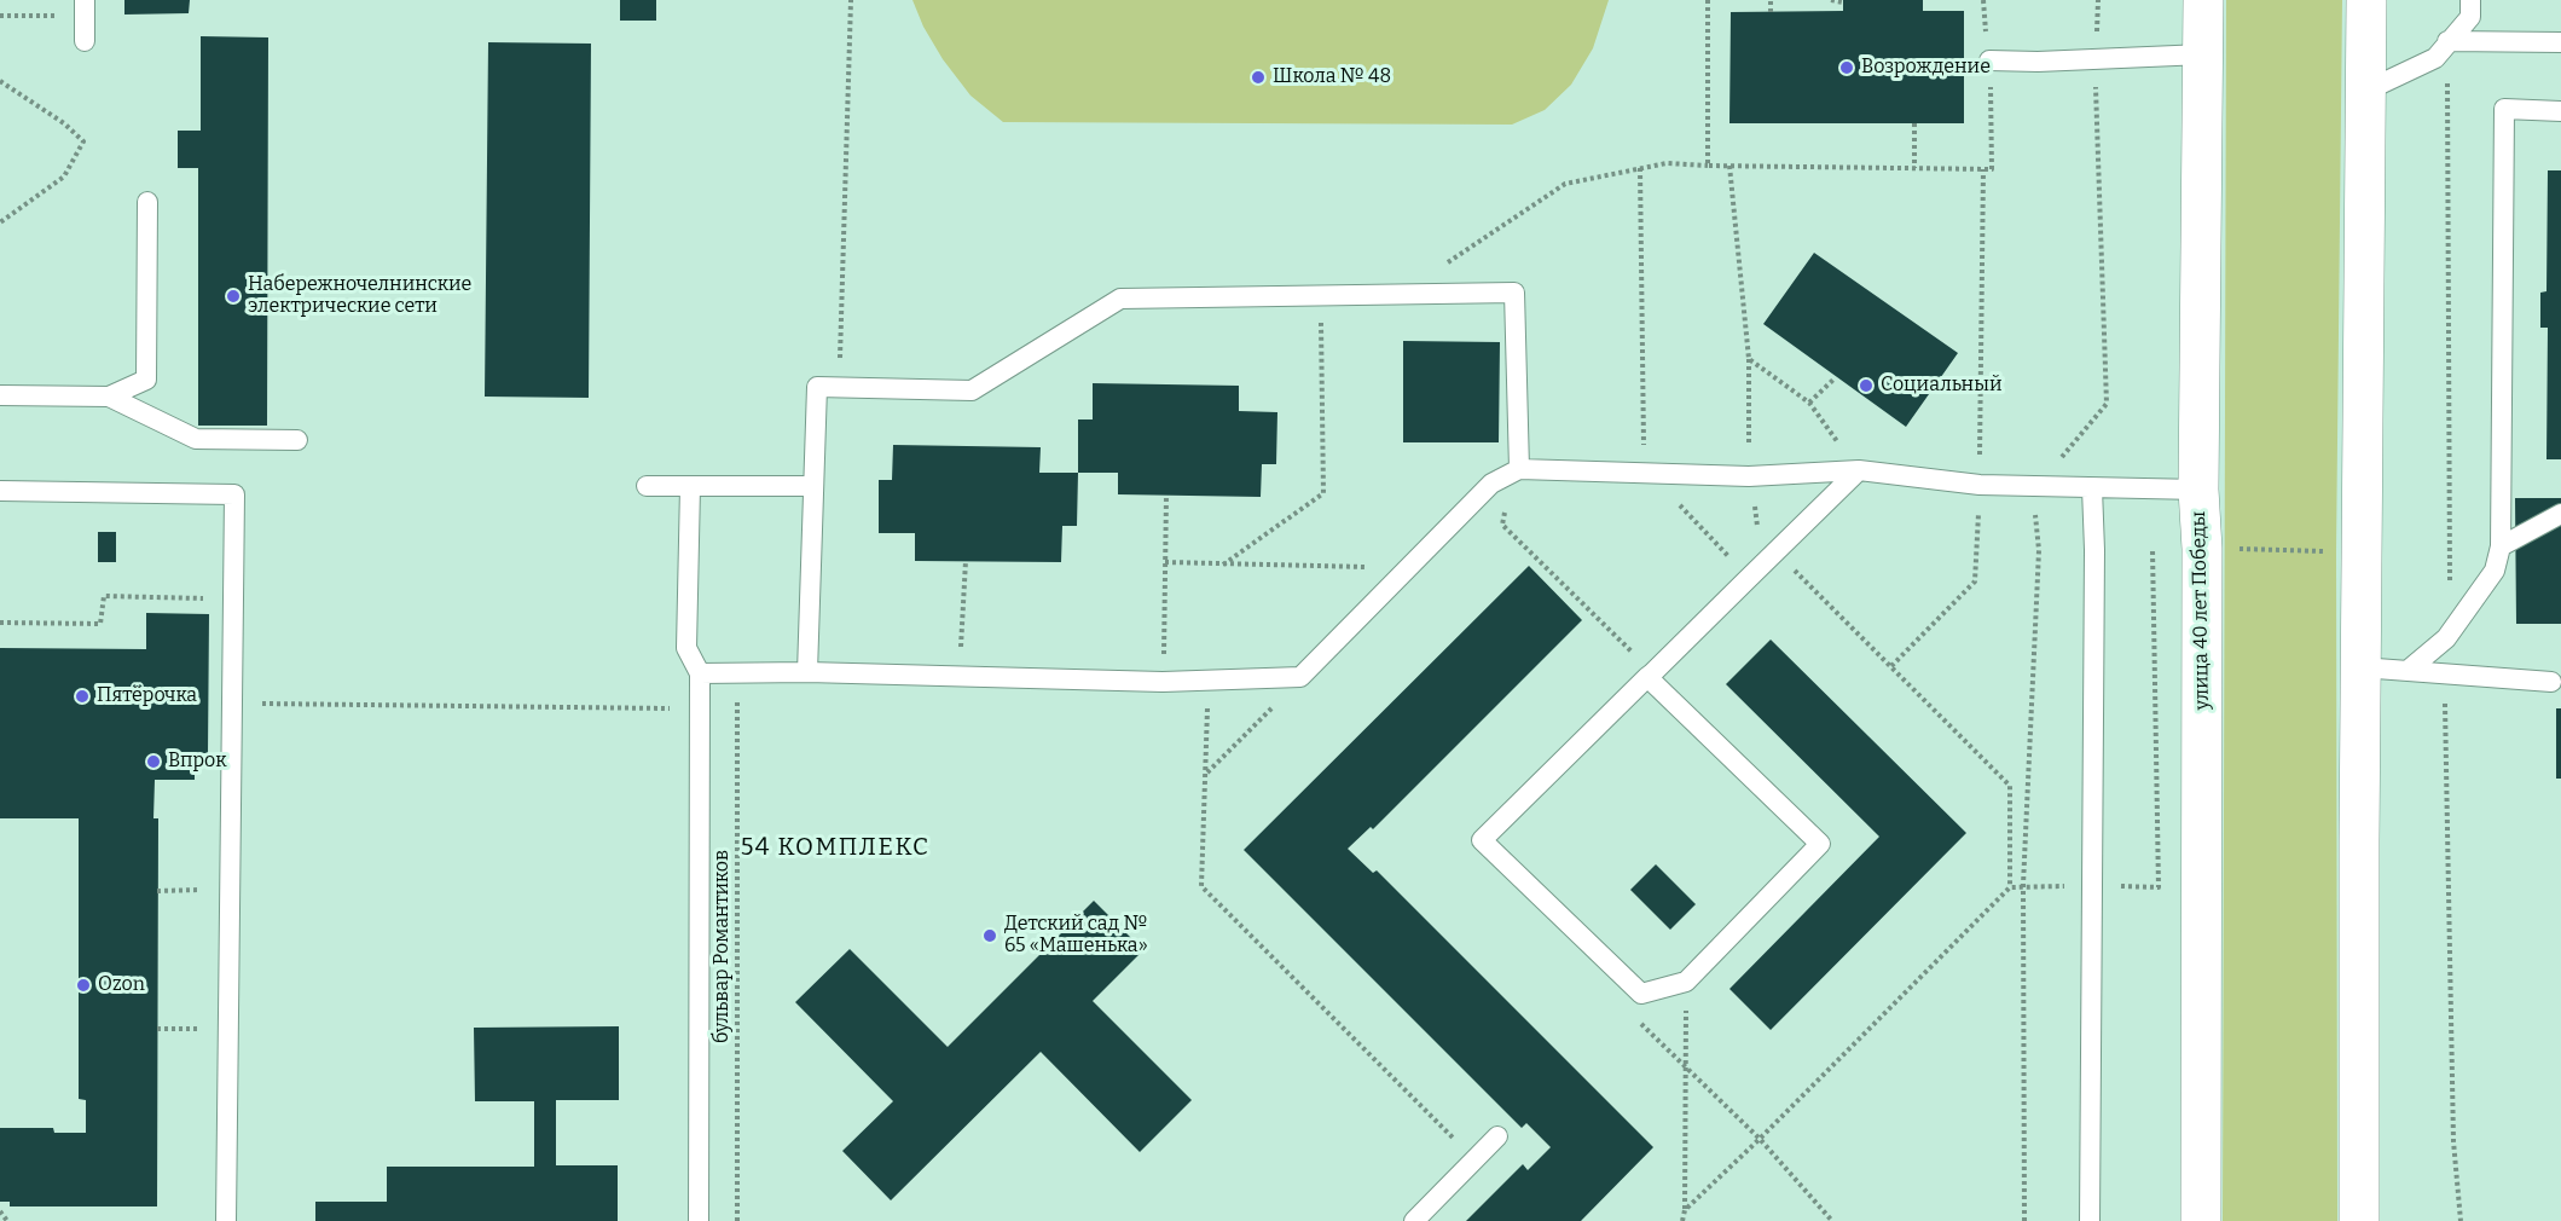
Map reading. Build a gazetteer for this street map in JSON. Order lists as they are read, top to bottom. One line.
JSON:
{"streets":{"street":["улица 40 лет Победы"],"path":["бульвар Романтиков"]},"districts":["54 КОМПЛЕКС"],"places":["Возрождение","Школа № 48","Набережночелнинские электрические сети","Социальный","Пятёрочка","Впрок","Детский сад № 65 «Машенька»","Ozon"]}
